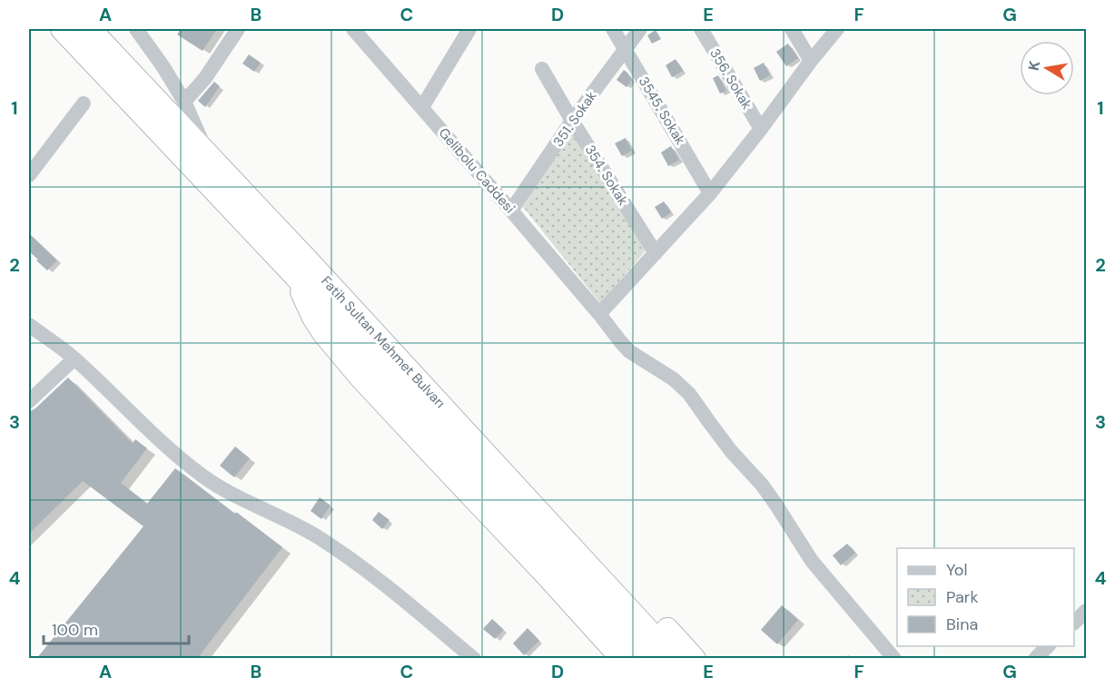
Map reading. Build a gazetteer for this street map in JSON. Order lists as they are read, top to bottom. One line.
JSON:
{"streets":{"highway":["Fatih Sultan Mehmet Bulvarı"],"street":["356. Sokak","3545. Sokak","351. Sokak","Gelibolu Caddesi","354. Sokak"]},"crossings":[["3545. Sokak","351. Sokak"],["351. Sokak","Gelibolu Caddesi"],["351. Sokak","354. Sokak"]],"legend":["Yol","Park","Bina"],"scale_bar":"100 m","north":"left","grid":{"columns":["A","B","C","D","E","F","G"],"rows":["1","2","3","4"]}}
